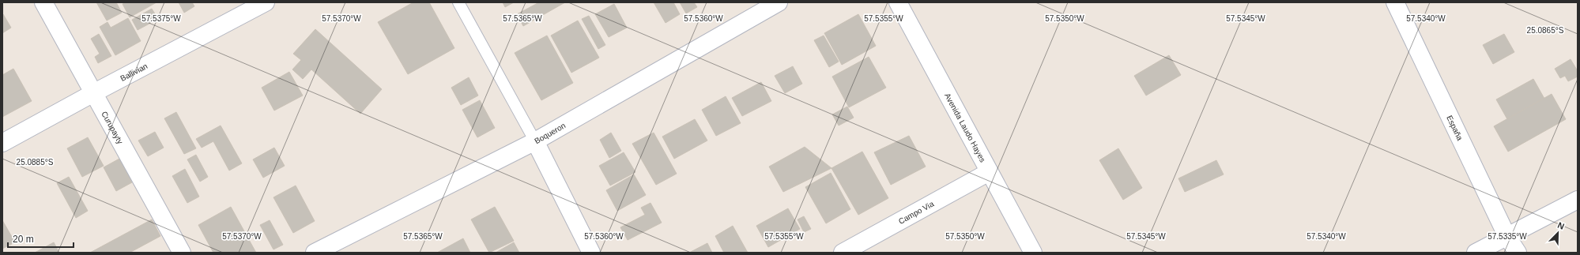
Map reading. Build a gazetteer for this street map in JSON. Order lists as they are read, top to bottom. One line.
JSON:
{"streets":{"street":["Ballivian","Curupayty","Avenida Laudo Hayes","España","Boqueron","Campo Via"]},"crossings":[["Ballivian","Curupayty"],["Avenida Laudo Hayes","Campo Via"]],"scale_bar":"20 m","north":"top right","coordinates":["57.5375°W","57.5350°W","57.5340°W","57.5370°W","57.5365°W","57.5360°W","57.5355°W","57.5345°W","25.0865°S","25.0885°S","57.5335°W"]}
